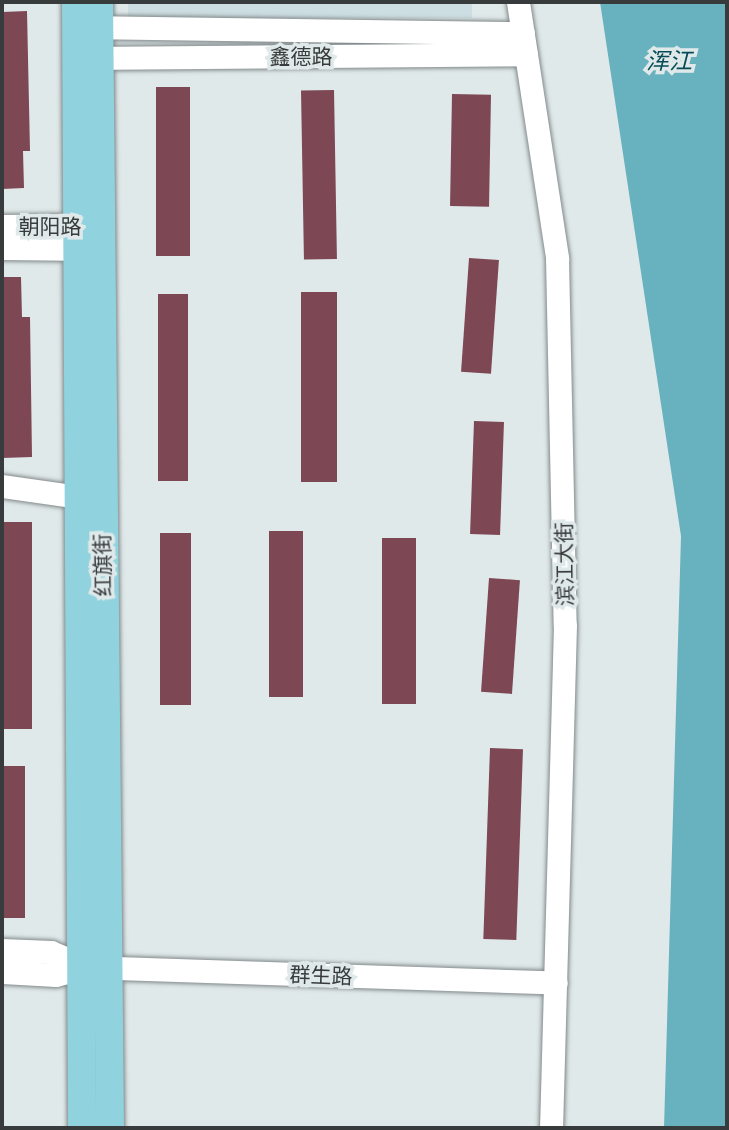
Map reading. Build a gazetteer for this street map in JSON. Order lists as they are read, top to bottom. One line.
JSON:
{"streets":{"main road":["红旗街"],"street":["鑫德路","朝阳路","滨江大街","群生路"]},"crossings":[["鑫德路","滨江大街"],["朝阳路","红旗街"],["滨江大街","群生路"],["红旗街","群生路"]],"water":["浑江"]}
